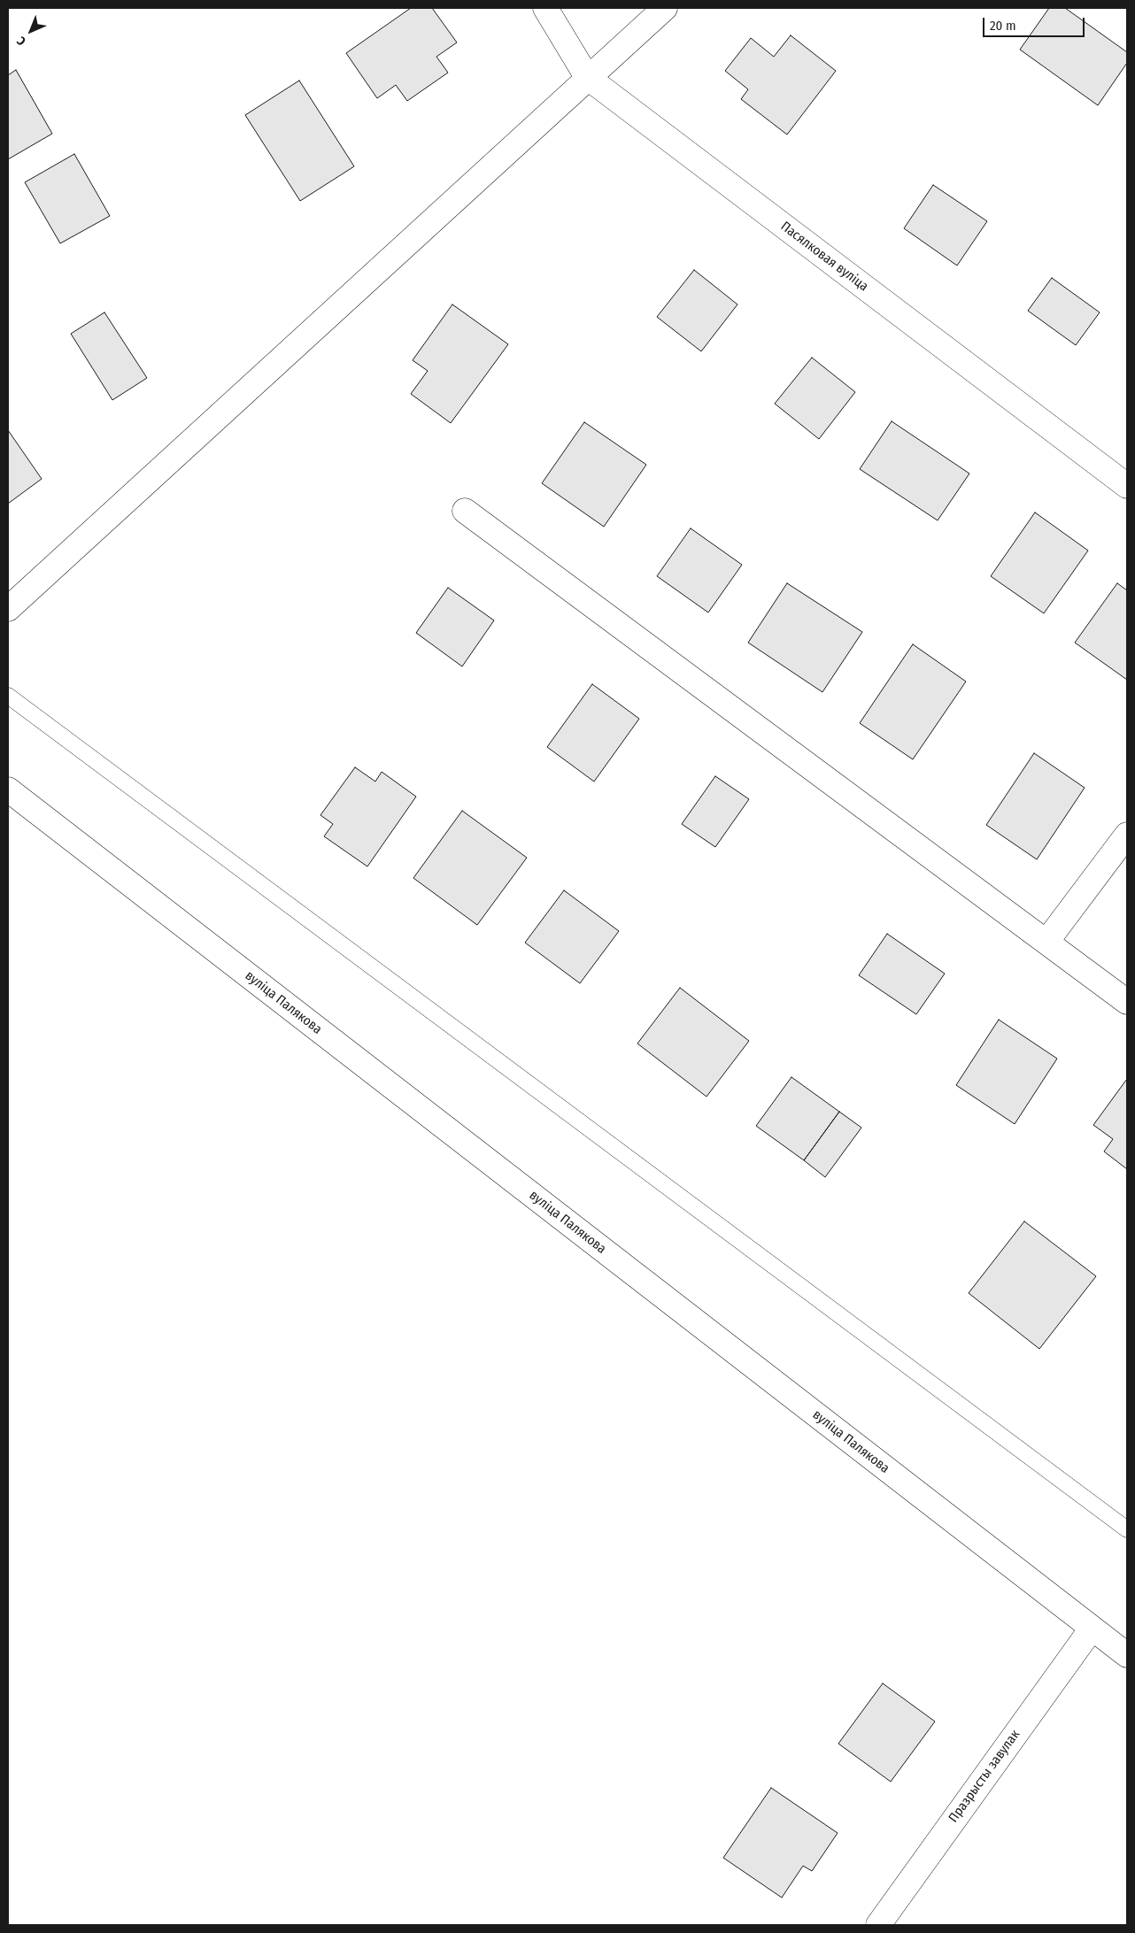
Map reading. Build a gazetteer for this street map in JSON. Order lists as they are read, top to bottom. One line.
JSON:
{"streets":{"street":["Пасялковая вуліца","вуліца Палякова","Празрысты завулак"]},"crossings":[["вуліца Палякова","Празрысты завулак"]],"scale_bar":"20 m","north":"bottom left"}
